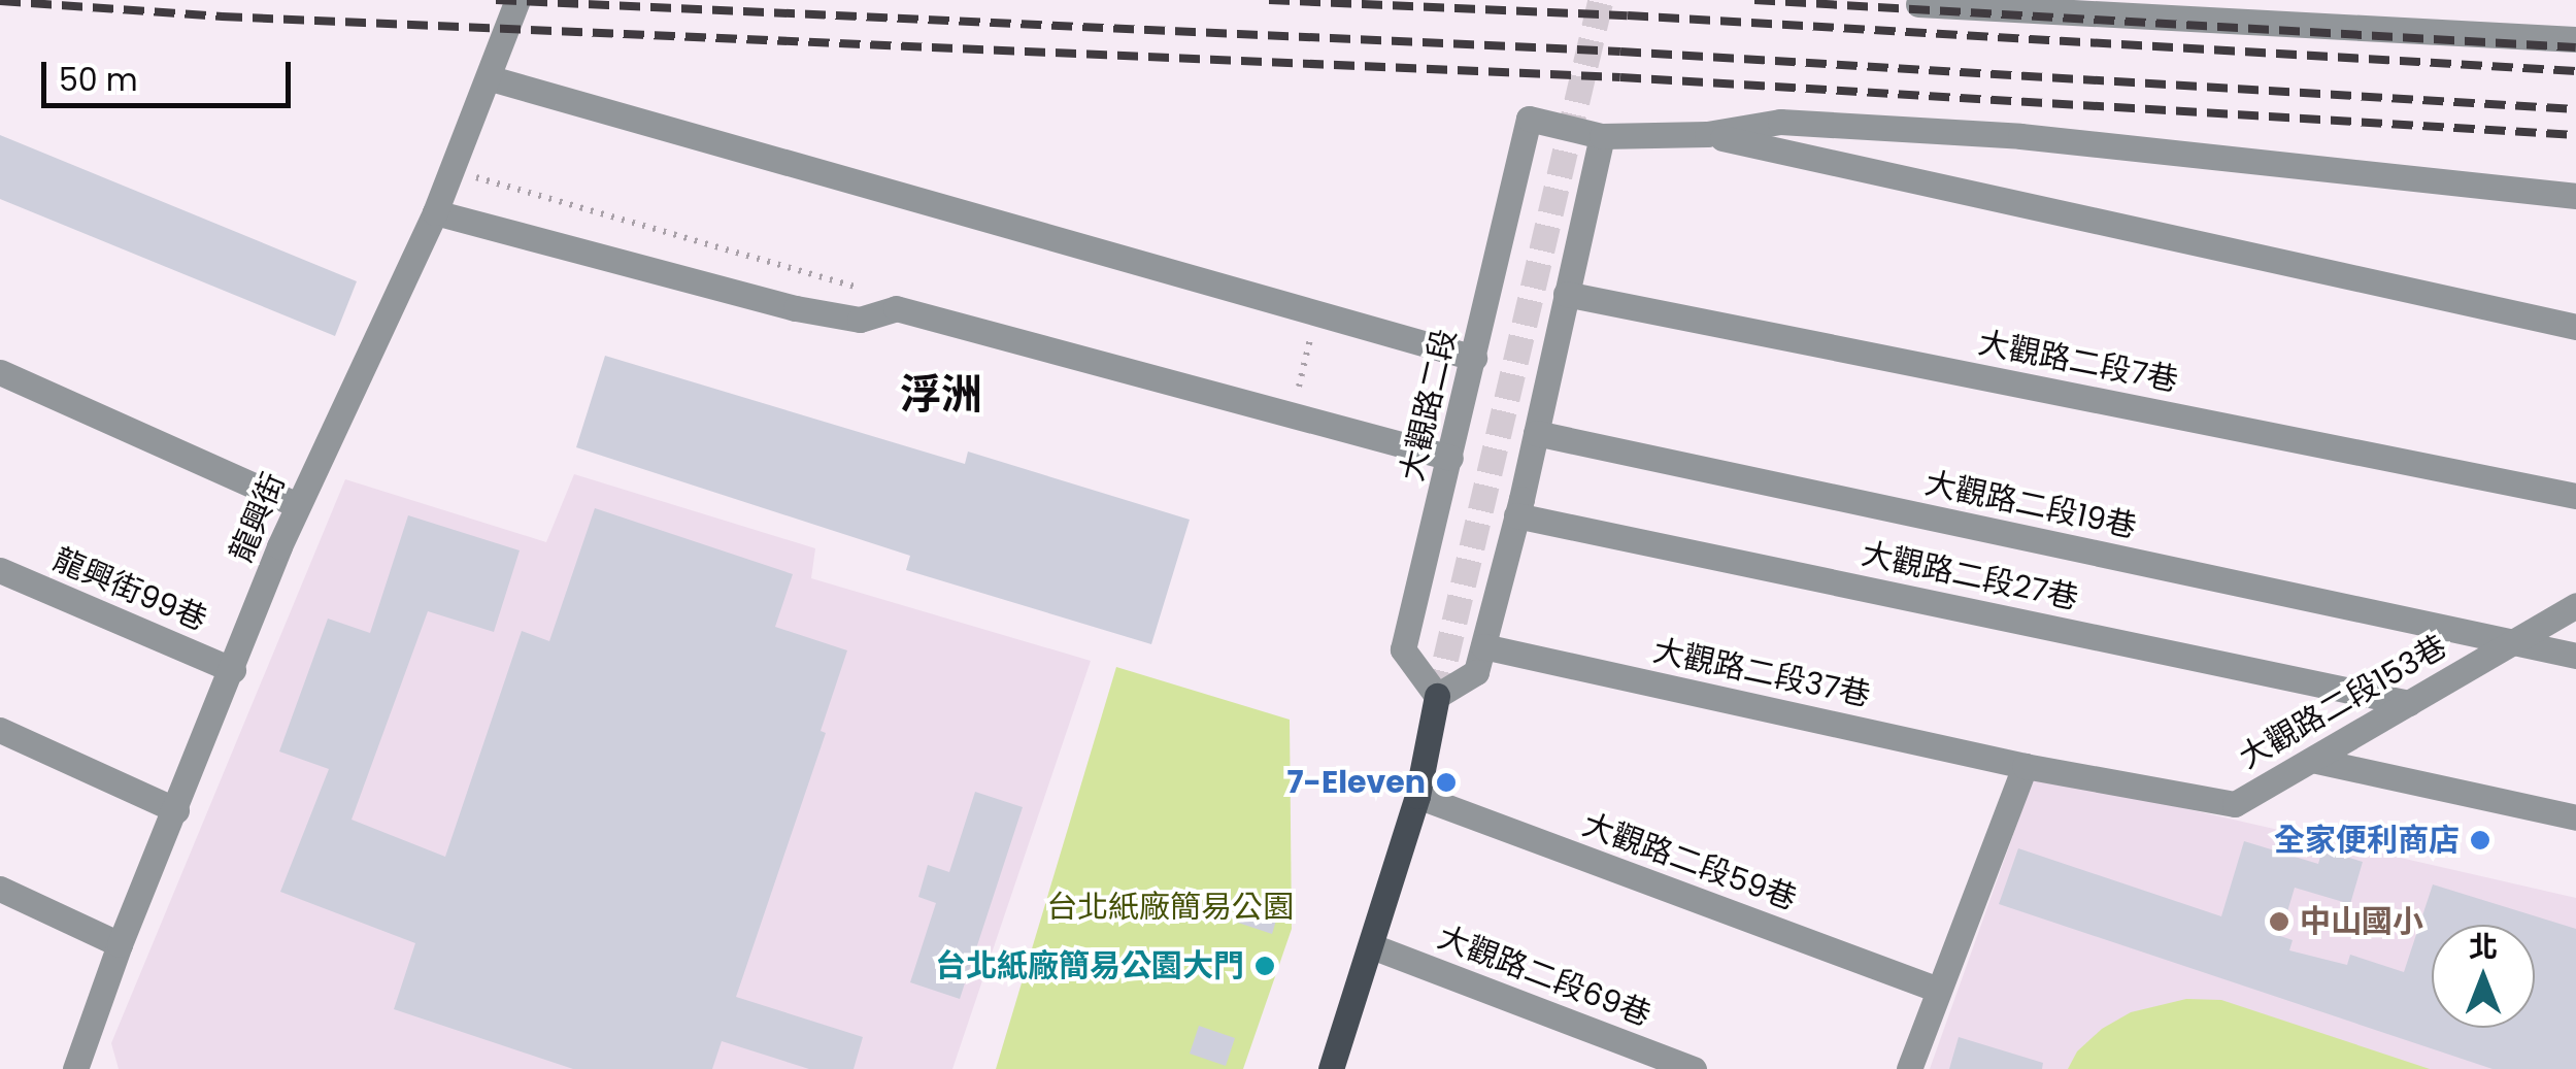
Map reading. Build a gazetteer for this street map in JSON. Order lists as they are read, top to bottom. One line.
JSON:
{"streets":{"street":["大觀路二段7巷","大觀路二段","大觀路二段19巷","龍興街","大觀路二段27巷","龍興街99巷","大觀路二段37巷","大觀路二段153巷","大觀路二段59巷","大觀路二段69巷"]},"crossings":[["大觀路二段19巷","大觀路二段153巷"],["龍興街","龍興街99巷"],["大觀路二段27巷","大觀路二段153巷"],["大觀路二段37巷","大觀路二段153巷"]],"districts":["浮洲"],"parks":["台北紙廠簡易公園"],"places":["7-Eleven","全家便利商店","中山國小","台北紙廠簡易公園大門"],"scale_bar":"50 m","north":"top"}
